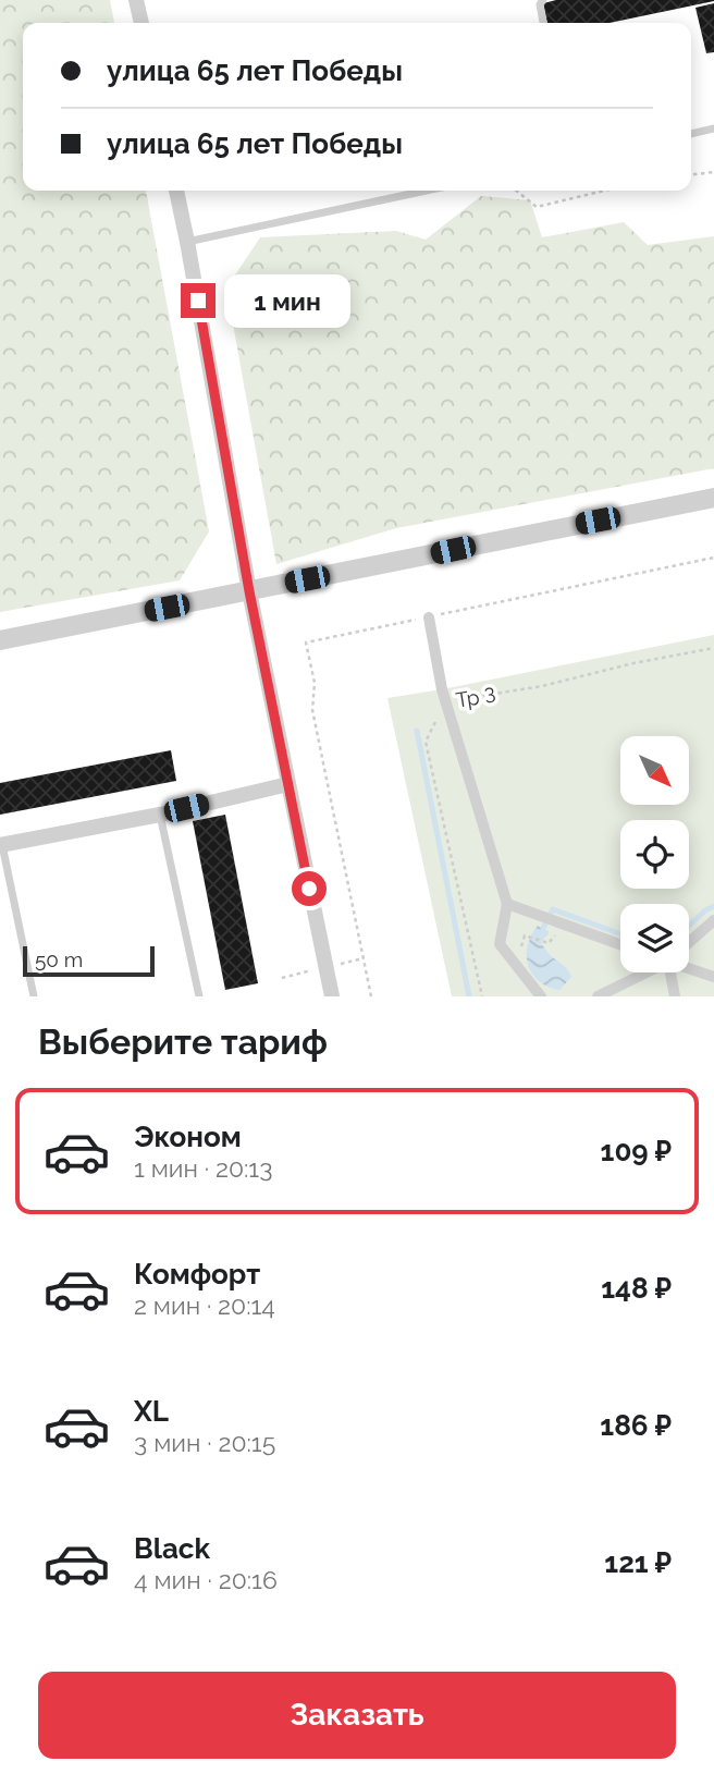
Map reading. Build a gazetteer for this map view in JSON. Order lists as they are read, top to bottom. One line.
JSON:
{"streets":{"path":["Тр З"]},"scale_bar":"50 m","north":"bottom right","page":{"banner":["улица 65 лет Победы","улица 65 лет Победы"],"bubble":"1 мин","scale":"50 m","heading":"Выберите тариф","list":[{"name":"Эконом","note":"1 мин · 20:13","value":"109 ₽"},{"name":"Комфорт","note":"2 мин · 20:14","value":"148 ₽"},{"name":"XL","note":"3 мин · 20:15","value":"186 ₽"},{"name":"Black","note":"4 мин · 20:16","value":"121 ₽"}],"buttons":"Заказать"}}
